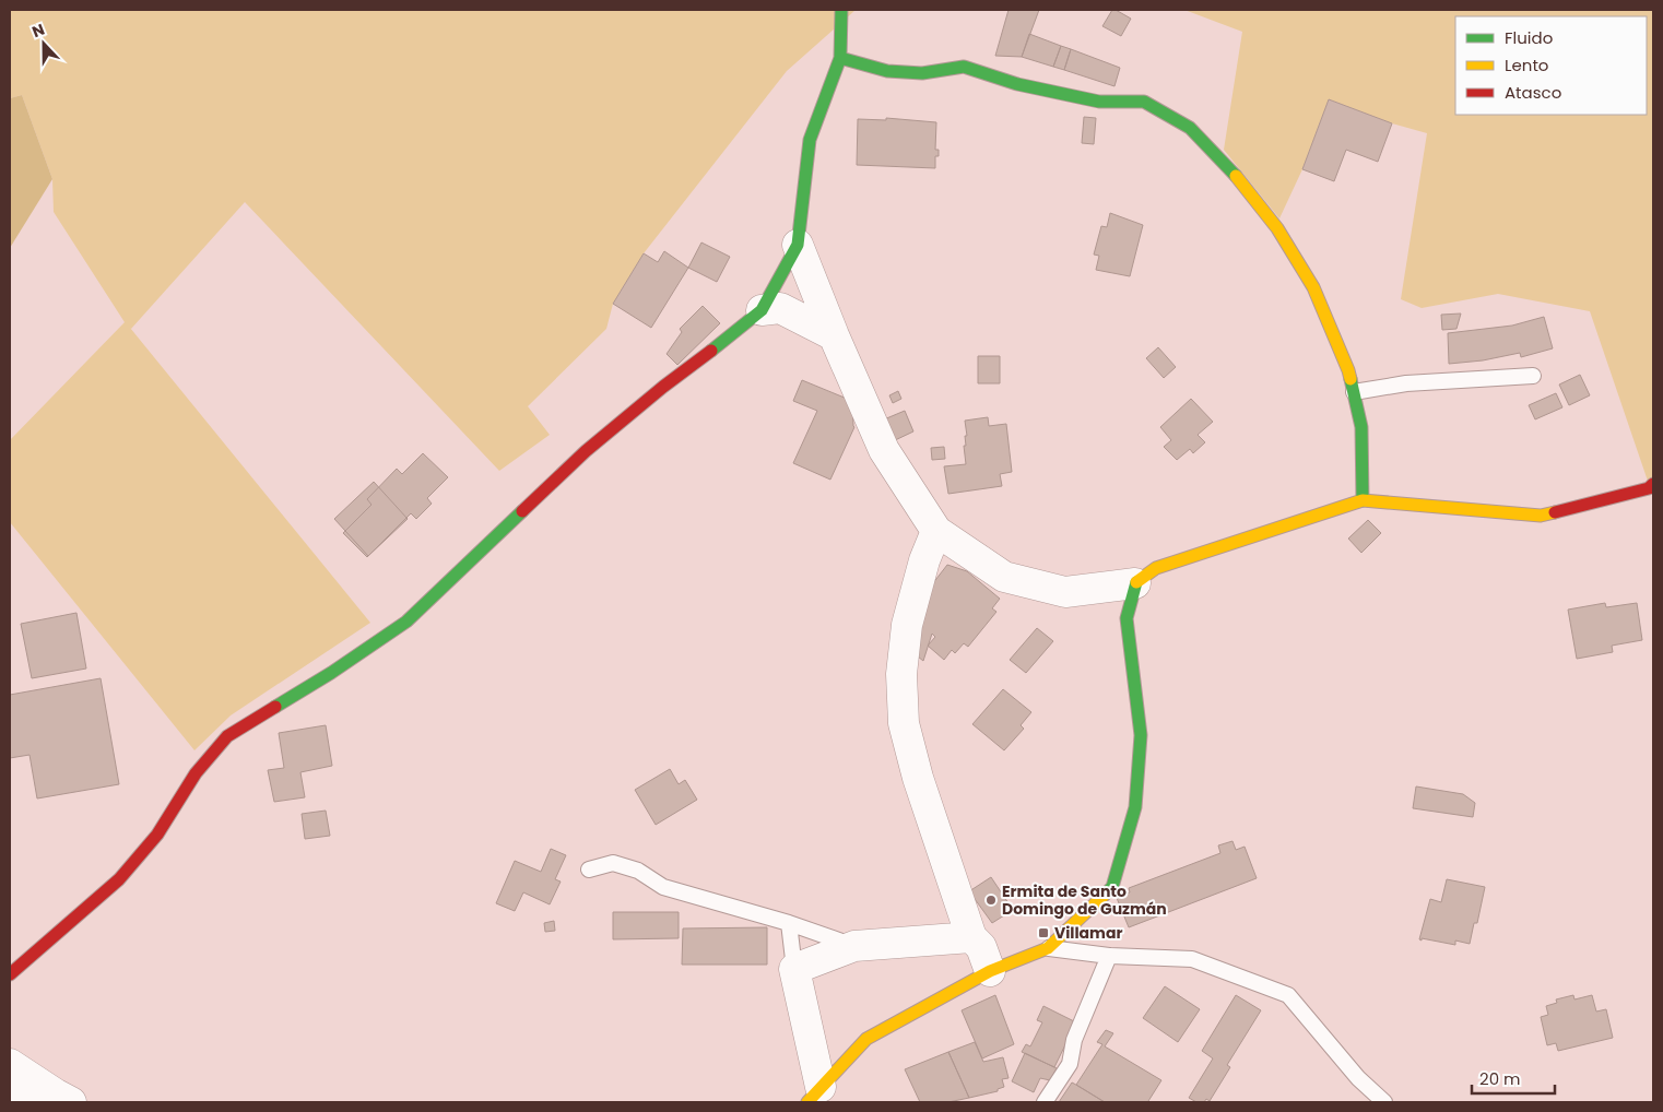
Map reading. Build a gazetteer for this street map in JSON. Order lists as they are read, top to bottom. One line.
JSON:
{"places":{"other":["Ermita de Santo Domingo de Guzmán"],"transit":["Villamar"]},"legend":["Fluido","Lento","Atasco"],"scale_bar":"20 m","north":"top"}
